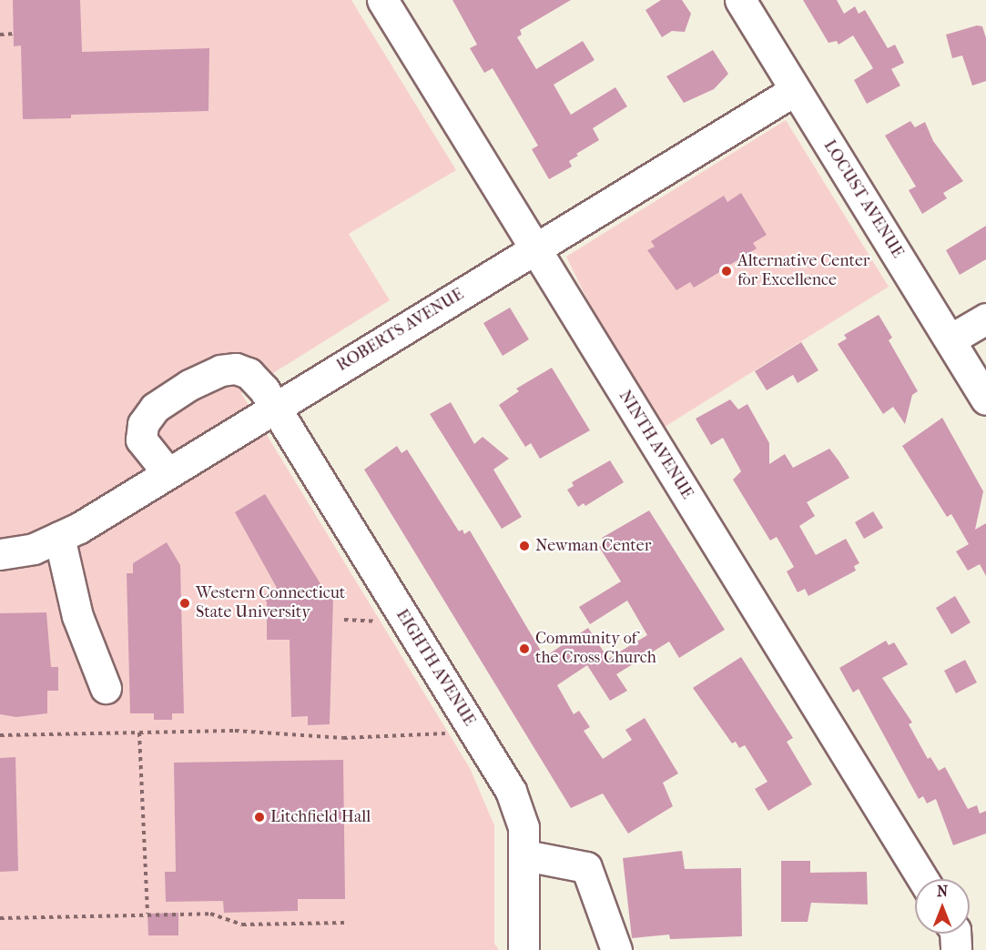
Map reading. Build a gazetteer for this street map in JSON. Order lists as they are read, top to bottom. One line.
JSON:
{"streets":{"street":["LOCUST AVENUE","ROBERTS AVENUE","NINTH AVENUE","EIGHTH AVENUE"]},"crossings":[["LOCUST AVENUE","ROBERTS AVENUE"],["ROBERTS AVENUE","NINTH AVENUE"],["ROBERTS AVENUE","EIGHTH AVENUE"]],"places":["Alternative Center for Excellence","Newman Center","Western Connecticut State University","Community of the Cross Church","Litchfield Hall"],"north":"top"}
